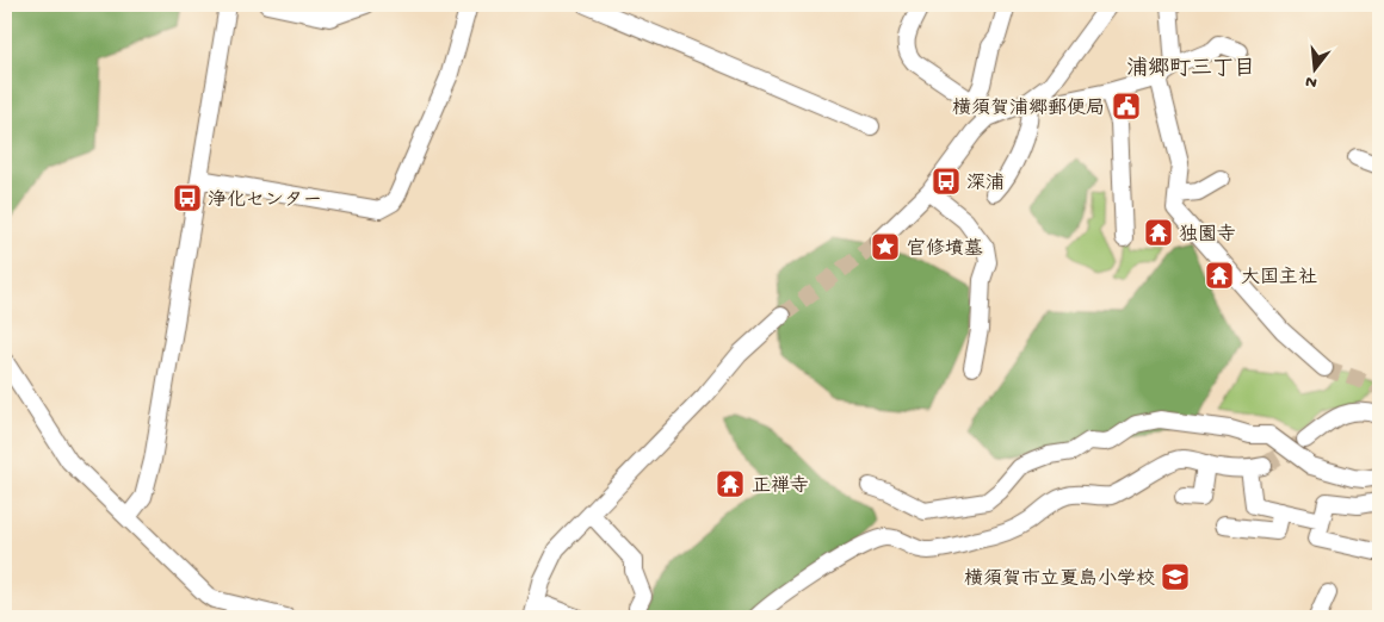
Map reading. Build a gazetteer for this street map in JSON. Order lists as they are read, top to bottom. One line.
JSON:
{"districts":["浦郷町三丁目"],"places":{"public building":["横須賀浦郷郵便局"],"bus stop":["深浦","浄化センター"],"temple":["独園寺","大国主社","正禅寺"],"place":["官修墳墓"],"school or university":["横須賀市立夏島小学校"]},"north":"bottom"}
